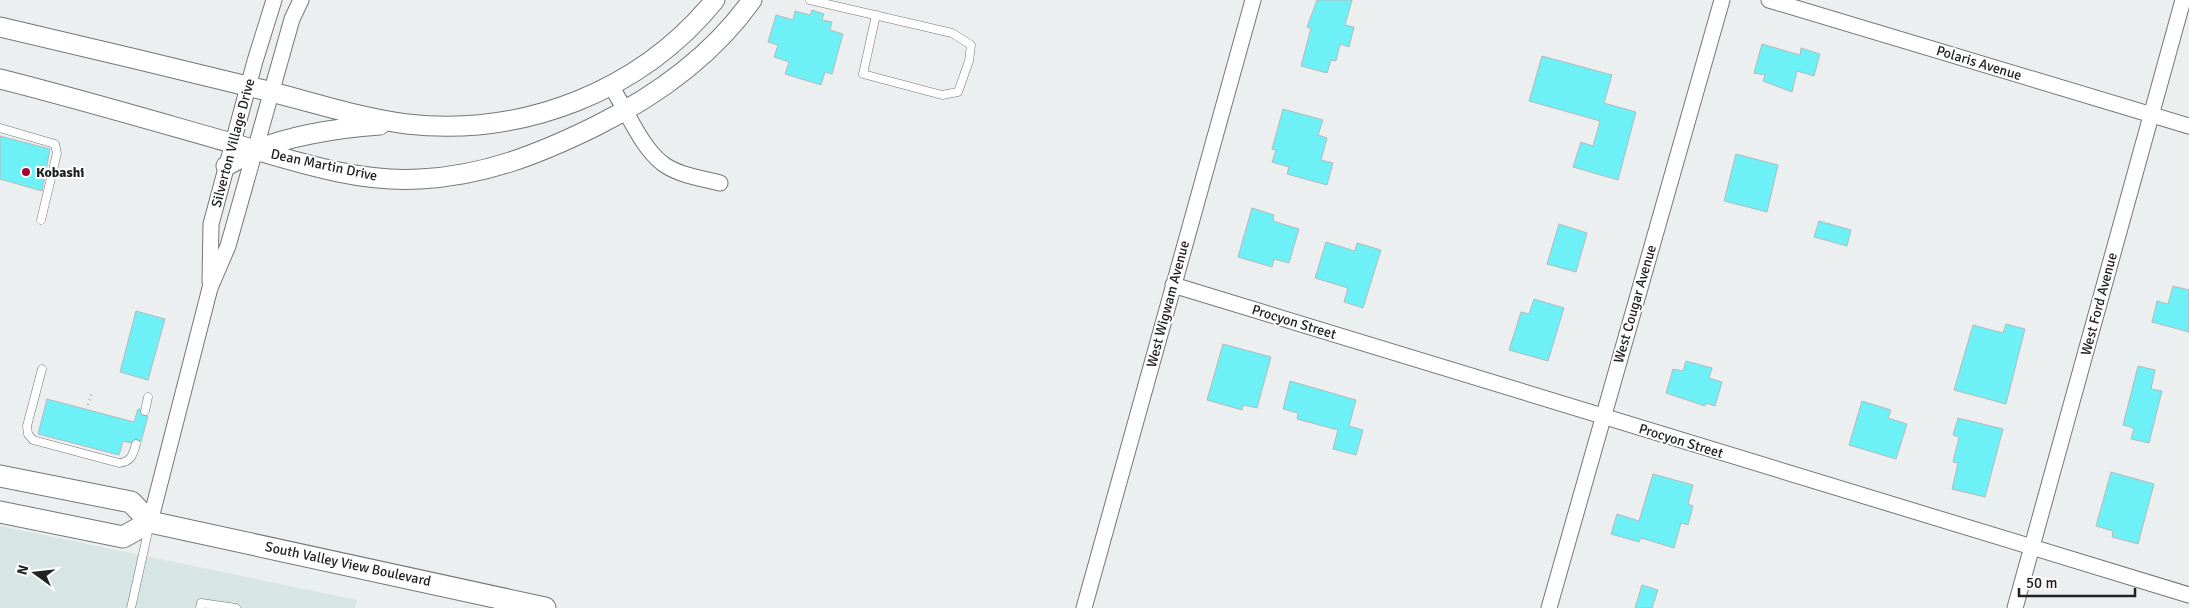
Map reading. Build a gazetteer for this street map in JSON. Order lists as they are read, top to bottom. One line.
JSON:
{"streets":{"main road":["South Valley View Boulevard"],"street":["Polaris Avenue","Silverton Village Drive","Dean Martin Drive","West Wigwam Avenue","West Cougar Avenue","West Ford Avenue","Procyon Street"]},"crossings":[["Polaris Avenue","West Ford Avenue"],["Silverton Village Drive","Dean Martin Drive"],["Silverton Village Drive","South Valley View Boulevard"],["West Wigwam Avenue","Procyon Street"],["West Cougar Avenue","Procyon Street"],["West Ford Avenue","Procyon Street"]],"places":["Kobashi"],"scale_bar":"50 m","north":"left"}
